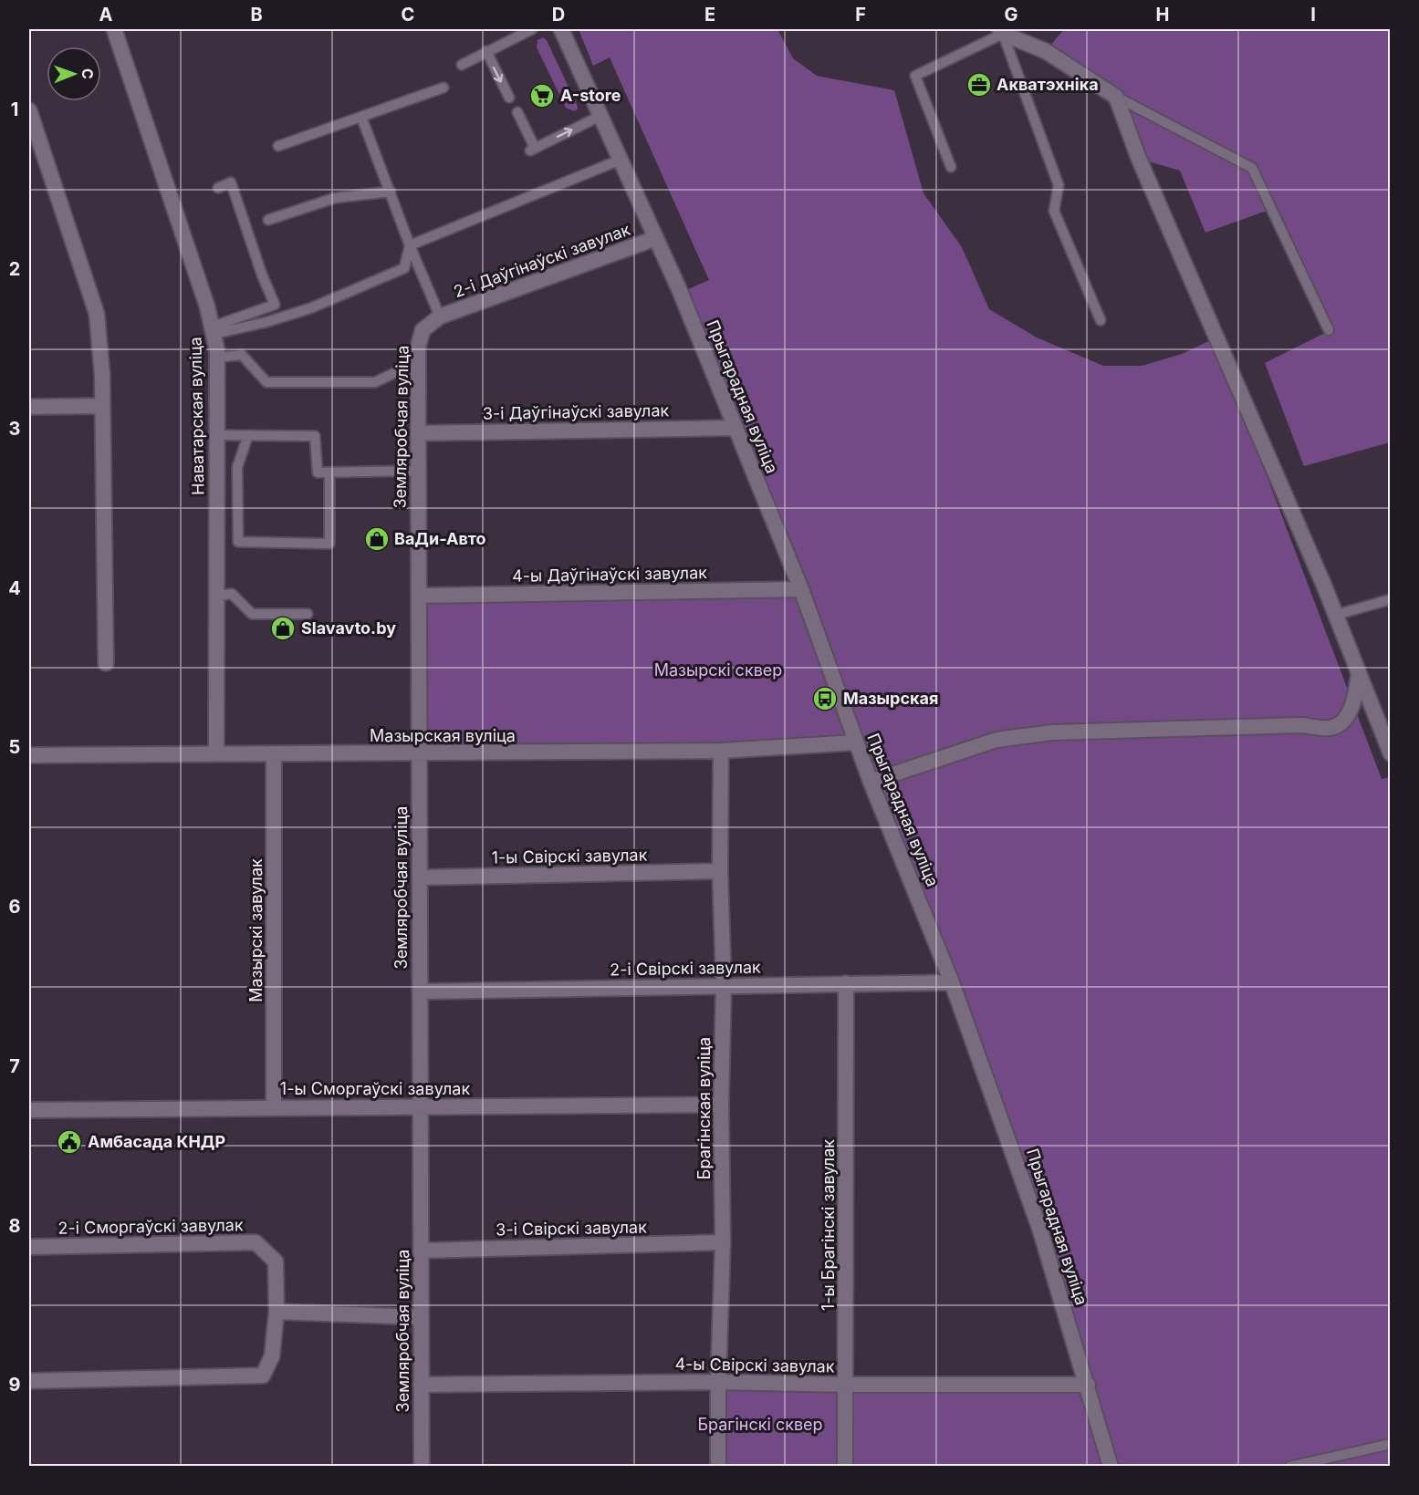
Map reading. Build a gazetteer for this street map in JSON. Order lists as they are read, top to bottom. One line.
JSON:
{"streets":{"street":["2-і Даўгінаўскі завулак","Прыгарадная вуліца","3-і Даўгінаўскі завулак","Наватарская вуліца","Земляробчая вуліца","4-ы Даўгінаўскі завулак","Мазырская вуліца","1-ы Свірскі завулак","Мазырскі завулак","2-і Свірскі завулак","1-ы Сморгаўскі завулак","Брагінская вуліца","1-ы Брагінскі завулак","2-і Сморгаўскі завулак","3-і Свірскі завулак","4-ы Свірскі завулак"]},"crossings":[["2-і Даўгінаўскі завулак","Прыгарадная вуліца"],["2-і Даўгінаўскі завулак","Земляробчая вуліца"],["Прыгарадная вуліца","3-і Даўгінаўскі завулак"],["Прыгарадная вуліца","4-ы Даўгінаўскі завулак"],["Прыгарадная вуліца","Мазырская вуліца"],["Прыгарадная вуліца","2-і Свірскі завулак"],["Прыгарадная вуліца","4-ы Свірскі завулак"],["3-і Даўгінаўскі завулак","Земляробчая вуліца"],["Наватарская вуліца","Мазырская вуліца"],["Земляробчая вуліца","4-ы Даўгінаўскі завулак"],["Земляробчая вуліца","Мазырская вуліца"],["Земляробчая вуліца","1-ы Свірскі завулак"],["Земляробчая вуліца","2-і Свірскі завулак"],["Земляробчая вуліца","1-ы Сморгаўскі завулак"],["Земляробчая вуліца","3-і Свірскі завулак"],["Земляробчая вуліца","4-ы Свірскі завулак"],["Мазырская вуліца","Мазырскі завулак"],["Мазырская вуліца","Брагінская вуліца"],["1-ы Свірскі завулак","Брагінская вуліца"],["Мазырскі завулак","1-ы Сморгаўскі завулак"],["2-і Свірскі завулак","Брагінская вуліца"],["2-і Свірскі завулак","1-ы Брагінскі завулак"],["1-ы Сморгаўскі завулак","Брагінская вуліца"],["Брагінская вуліца","3-і Свірскі завулак"],["Брагінская вуліца","4-ы Свірскі завулак"],["1-ы Брагінскі завулак","4-ы Свірскі завулак"]],"parks":["Мазырскі сквер","Брагінскі сквер"],"places":{"office":["Акватэхніка"],"supermarket":["А-store"],"shop":["ВаДи-Авто","Slavavto.by"],"bus stop":["Мазырская"],"public building":["Амбасада КНДР"]},"north":"right","grid":{"columns":["A","B","C","D","E","F","G","H","I"],"rows":["1","2","3","4","5","6","7","8","9"]}}
